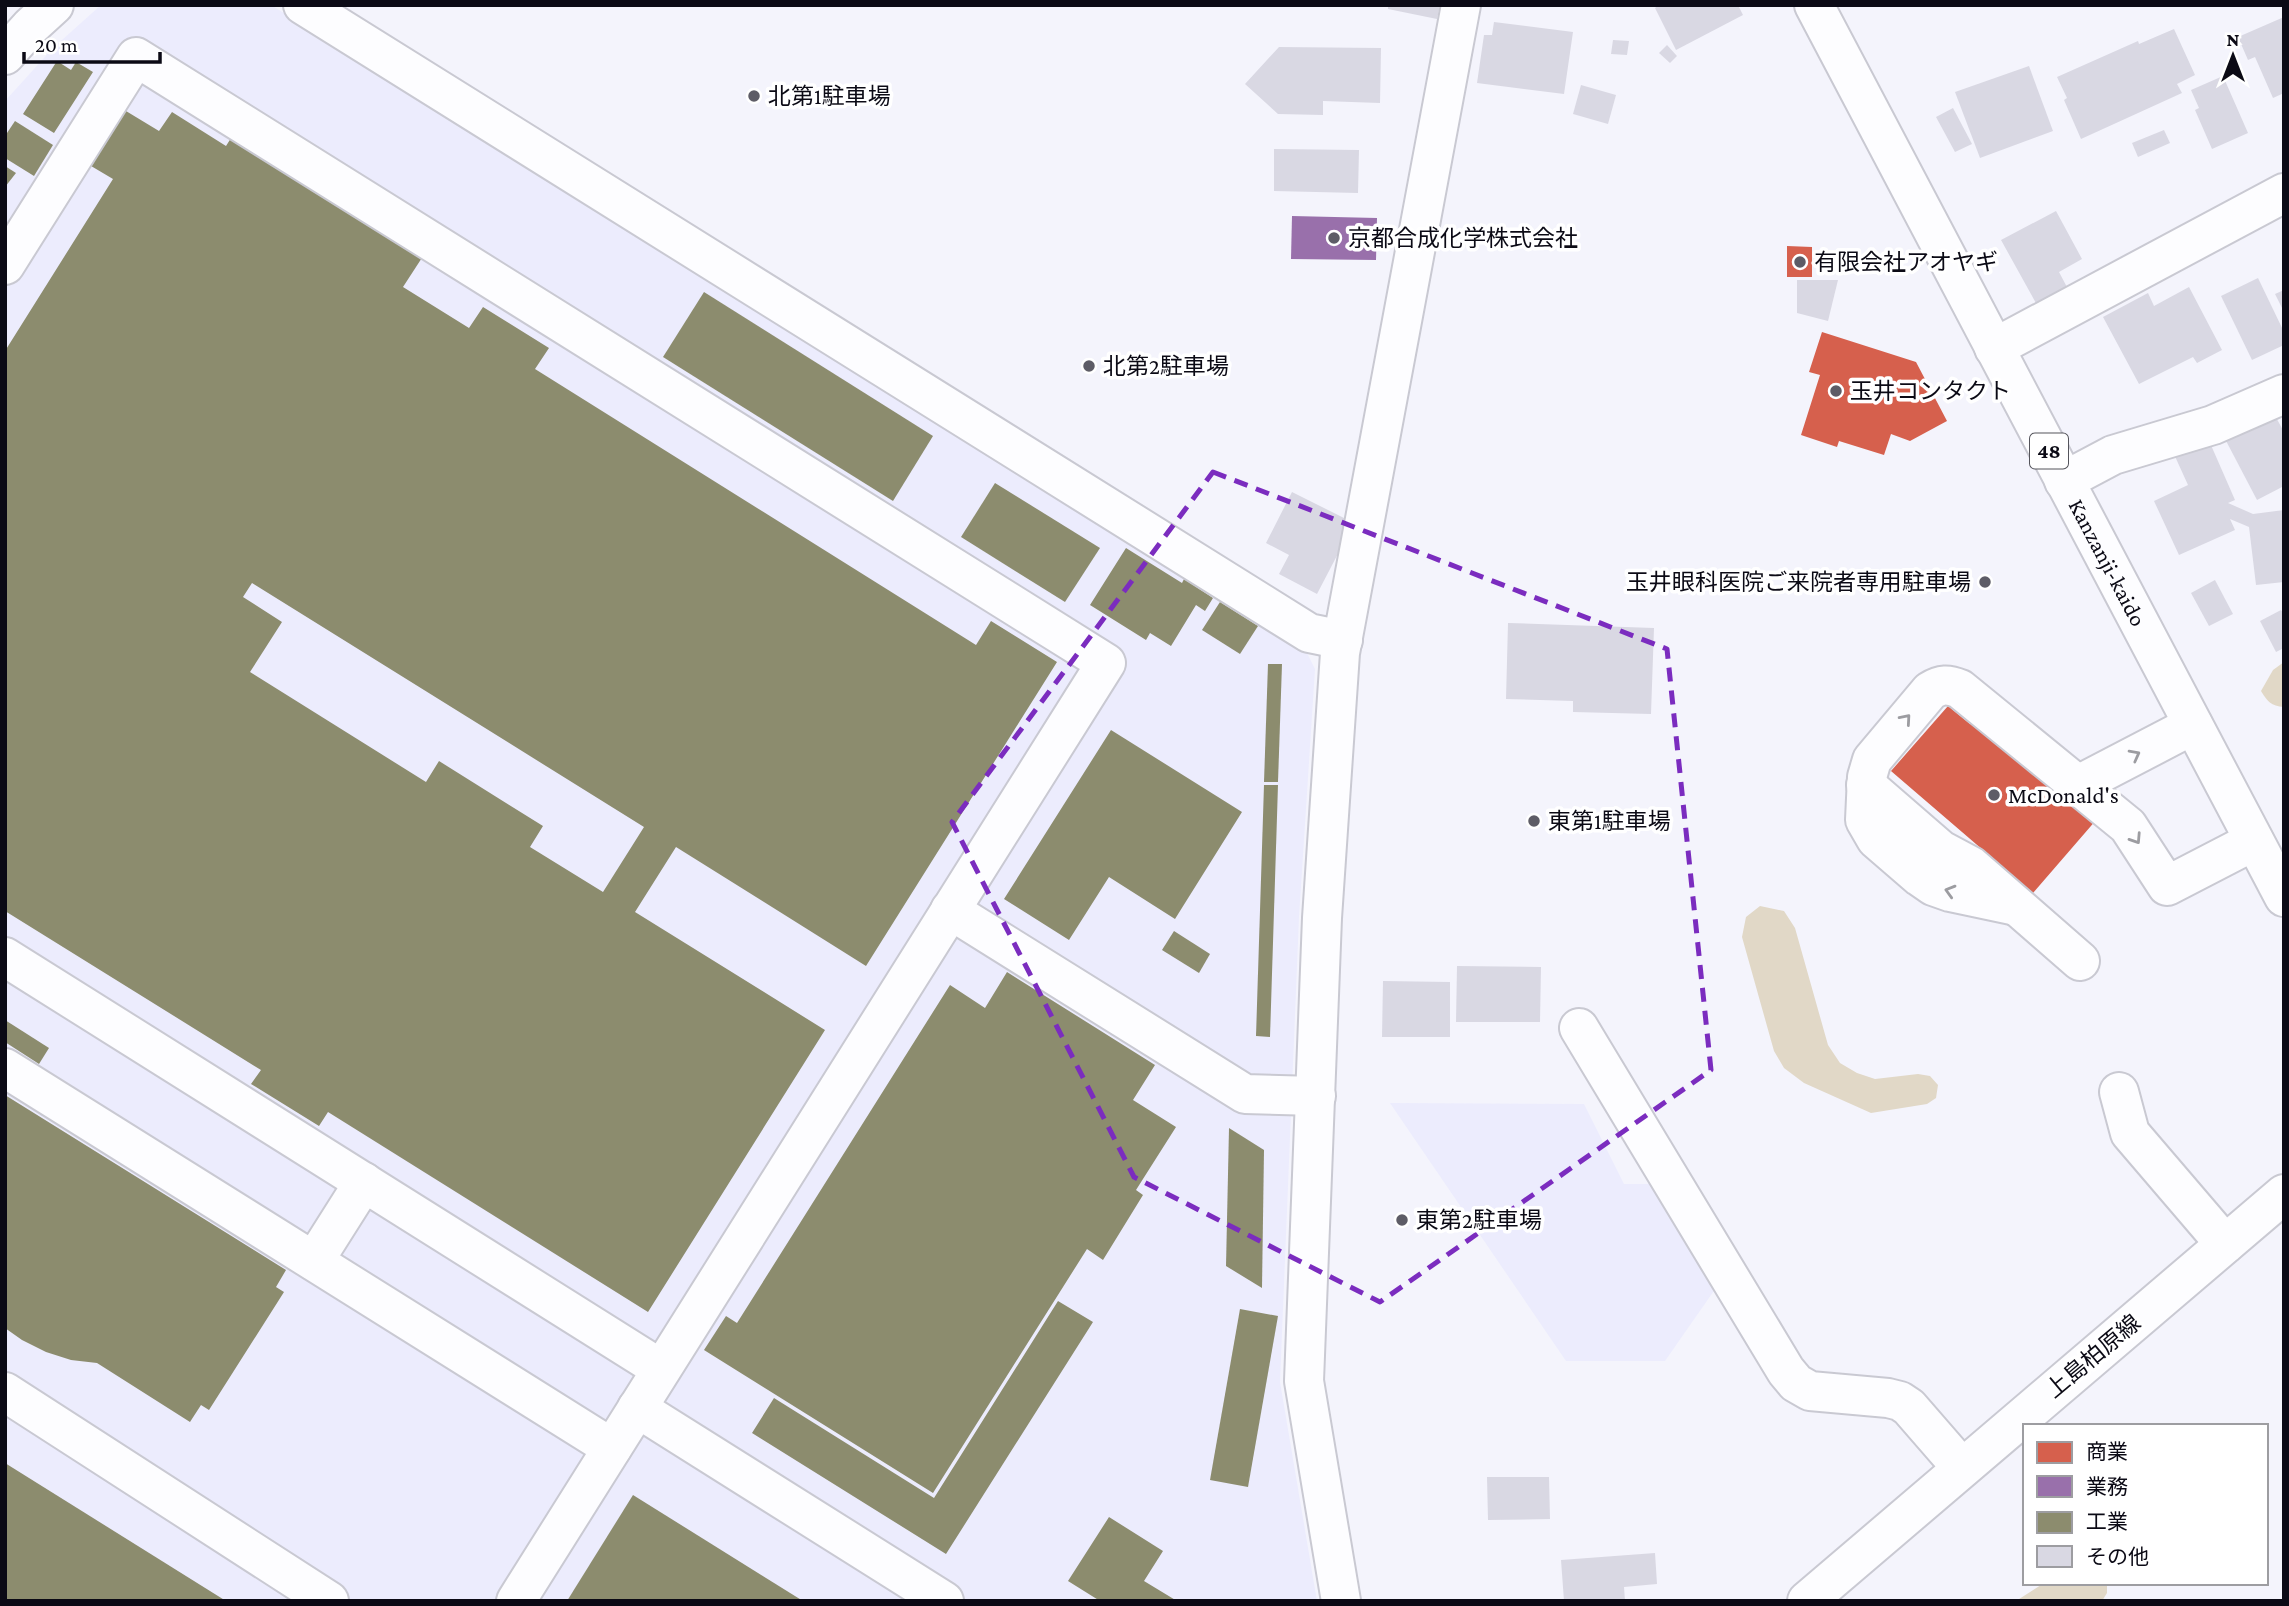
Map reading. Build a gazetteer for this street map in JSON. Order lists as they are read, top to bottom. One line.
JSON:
{"streets":{"street":["48","Kanzanji-kaido","上島柏原線"]},"places":["北第1駐車場","京都合成化学株式会社","有限会社アオヤギ","北第2駐車場","玉井コンタクト","玉井眼科医院ご来院者専用駐車場","McDonald's","東第1駐車場","東第2駐車場"],"legend":["商業","業務","工業","その他"],"scale_bar":"20 m","north":"top"}
